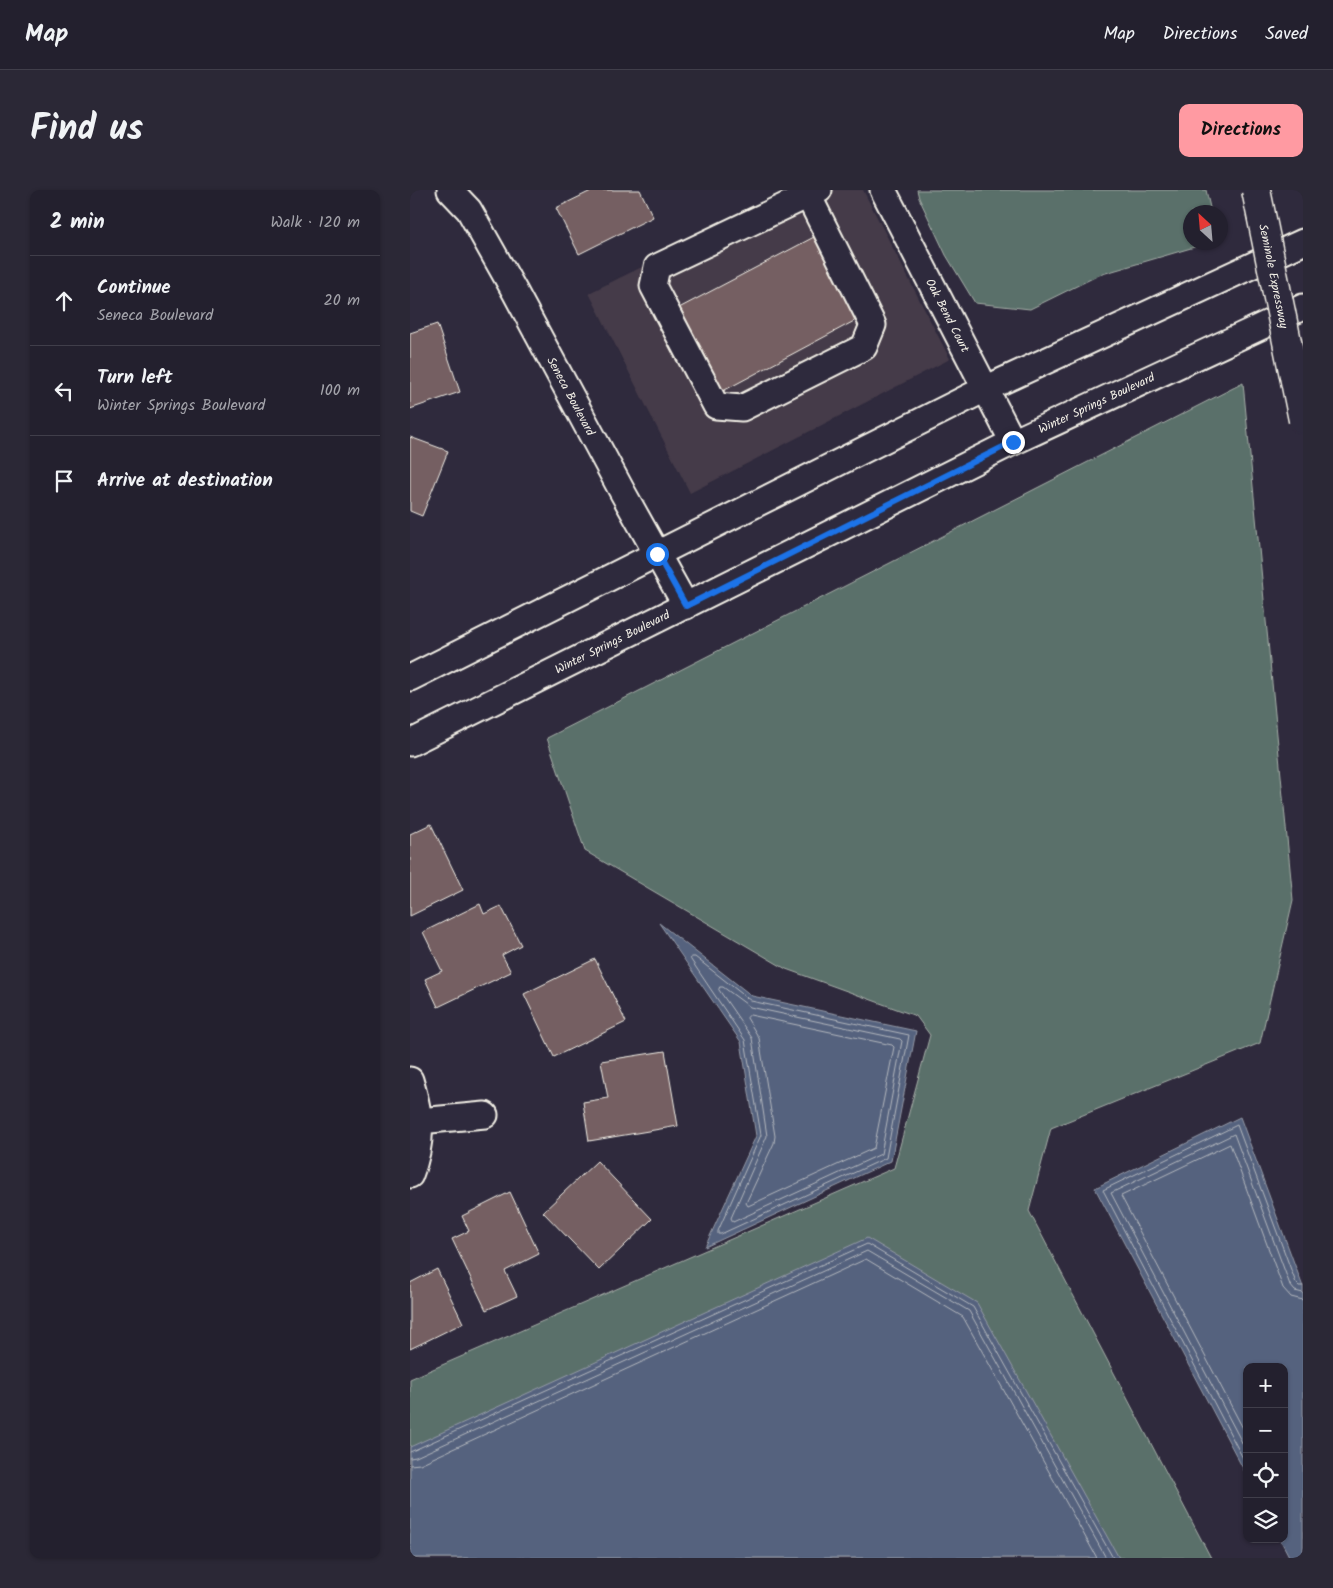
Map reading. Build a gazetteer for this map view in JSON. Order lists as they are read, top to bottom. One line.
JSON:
{"streets":{"highway":["Seminole Expressway"],"street":["Oak Bend Court","Seneca Boulevard","Winter Springs Boulevard"]},"crossings":[["Oak Bend Court","Winter Springs Boulevard"],["Seneca Boulevard","Winter Springs Boulevard"]],"north":"top left","page":{"header":"Map","nav":["Map","Directions","Saved"],"title":"Find us","buttons":"Directions","heading":["2 min","Walk · 120 m"],"list":[["Continue","Seneca Boulevard","20 m"],["Turn left","Winter Springs Boulevard","100 m"],"Arrive at destination"],"map_buttons":["+","−"]}}
